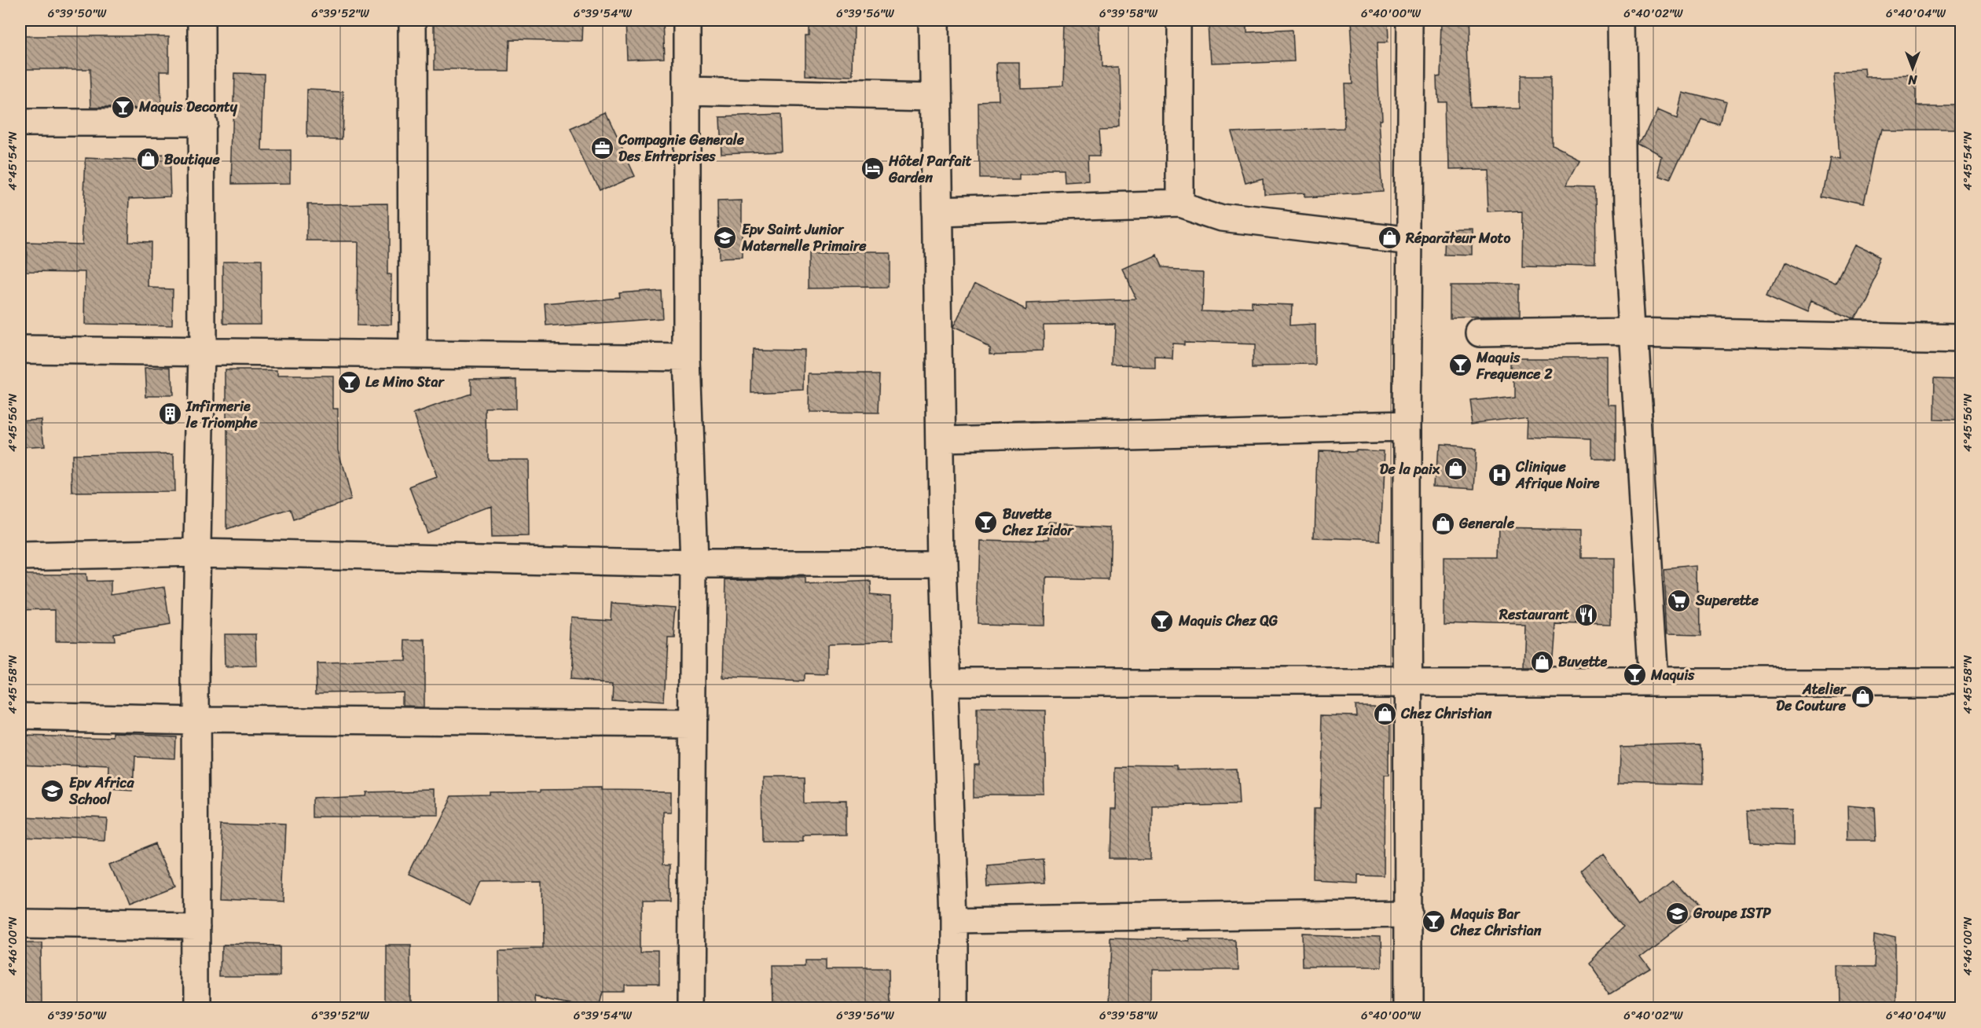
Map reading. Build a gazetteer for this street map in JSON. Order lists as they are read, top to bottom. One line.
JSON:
{"places":{"bar":["Maquis Deconty","Maquis Frequence 2","Le Mino Star","Buvette Chez Izidor","Maquis Chez QG","Maquis","Maquis Bar Chez Christian"],"office":["Compagnie Generale Des Entreprises"],"shop":["Boutique","Réparateur Moto","De la paix","Generale","Buvette","Atelier De Couture","Chez Christian"],"hotel":["Hôtel Parfait Garden"],"school or university":["Epv Saint Junior Maternelle Primaire","Epv Africa School","Groupe ISTP"],"building":["Infirmerie le Triomphe"],"hospital":["Clinique Afrique Noire"],"supermarket":["Superette"],"restaurant":["Restaurant"]},"north":"bottom","coordinates":["6°39'50\"W","6°39'52\"W","6°39'54\"W","6°39'56\"W","6°39'58\"W","6°40'00\"W","6°40'02\"W","6°40'04\"W","4°45'54\"N","4°45'56\"N","4°45'58\"N","4°46'00\"N"]}
